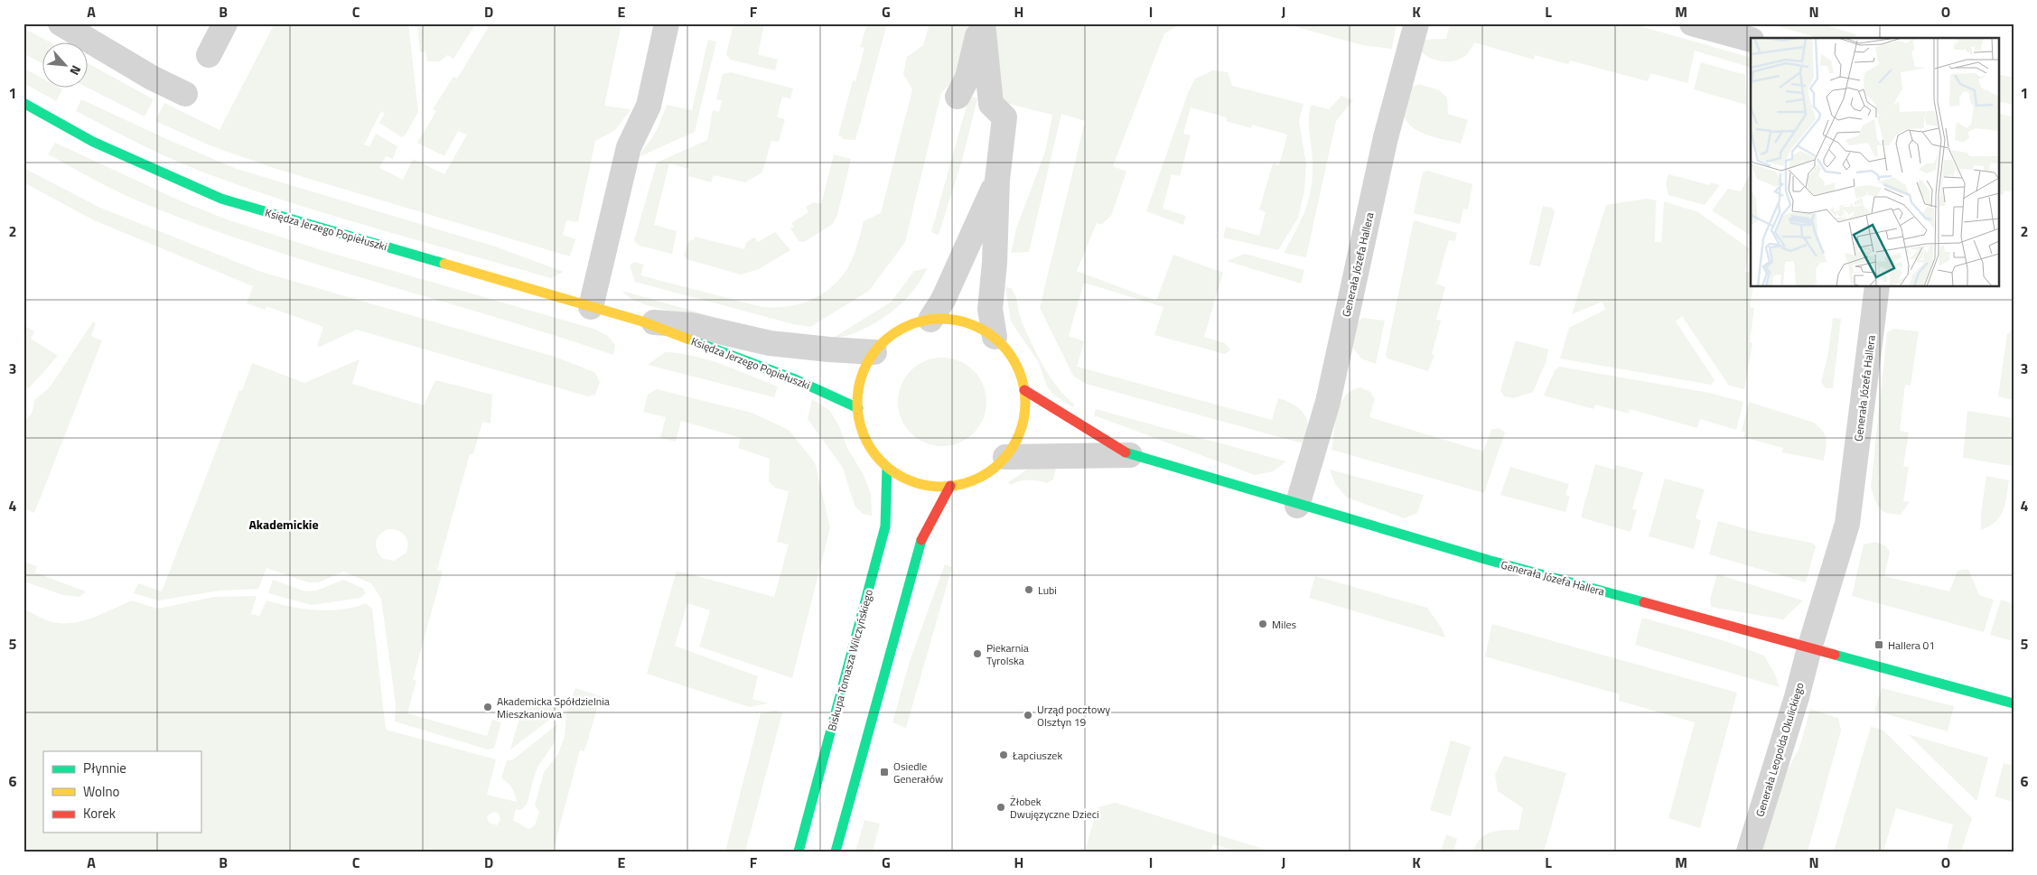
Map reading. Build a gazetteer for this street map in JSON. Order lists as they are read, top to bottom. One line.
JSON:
{"streets":{"street":["Księdza Jerzego Popiełuszki","Generała Józefa Hallera","Biskupa Tomasza Wilczyńskiego","Generała Leopolda Okulickiego"]},"crossings":[["Generała Józefa Hallera","Generała Leopolda Okulickiego"]],"districts":["Akademickie"],"places":{"other":["Lubi","Miles","Piekarnia Tyrolska","Akademicka Spółdzielnia Mieszkaniowa","Urząd pocztowy Olsztyn 19","Łapciuszek","Żłobek Dwujęzyczne Dzieci"],"transit":["Hallera 01","Osiedle Generałów"]},"legend":["Płynnie","Wolno","Korek"],"north":"bottom right","grid":{"columns":["A","B","C","D","E","F","G","H","I","J","K","L","M","N","O"],"rows":["1","2","3","4","5","6"]}}
